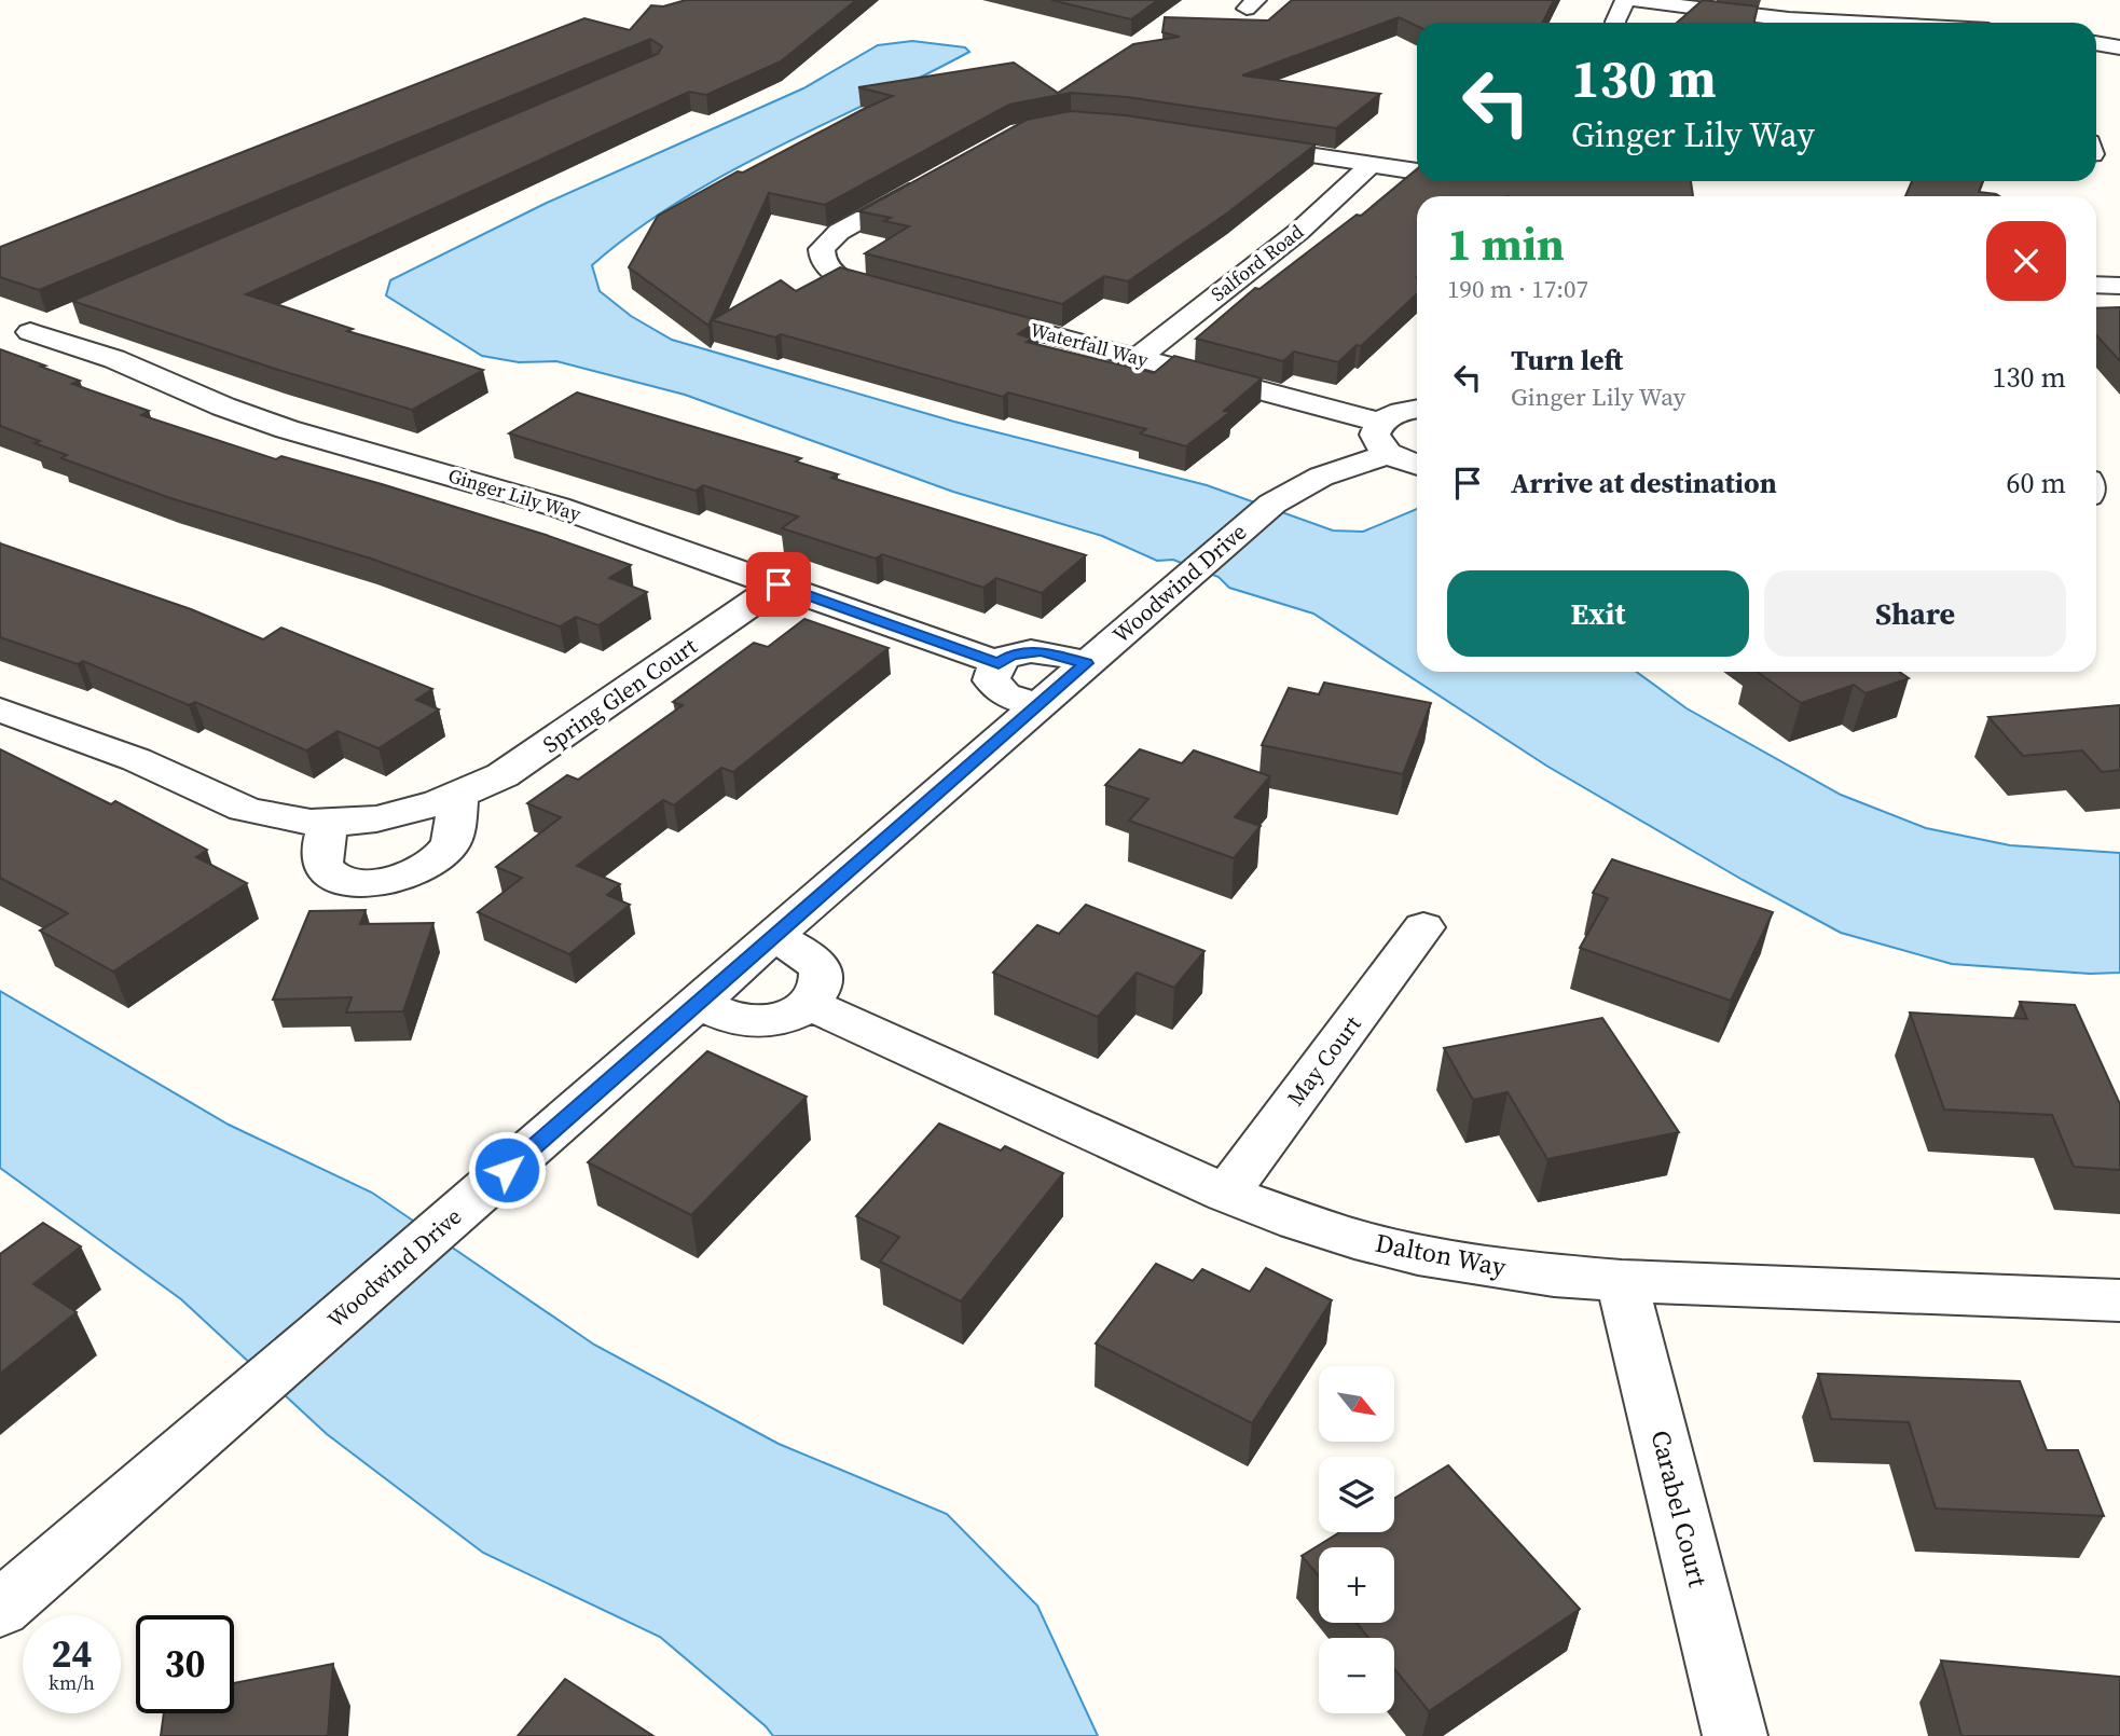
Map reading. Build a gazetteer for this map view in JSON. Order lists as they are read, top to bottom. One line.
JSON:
{"streets":{"street":["Salford Road","Waterfall Way","Ginger Lily Way","Woodwind Drive","Spring Glen Court","May Court","Dalton Way","Carabel Court"]},"crossings":[["Salford Road","Waterfall Way"],["Ginger Lily Way","Spring Glen Court"],["May Court","Dalton Way"],["Dalton Way","Carabel Court"]],"north":"bottom right","page":{"turn":["130 m","Ginger Lily Way"],"heading":["1 min","190 m · 17:07"],"list":[{"name":"Turn left","note":"Ginger Lily Way","value":"130 m"},{"name":"Arrive at destination","value":"60 m"}],"buttons":["Exit","Share"],"map_buttons":["+","−"],"speed":"24 km/h","limit":"30"}}
